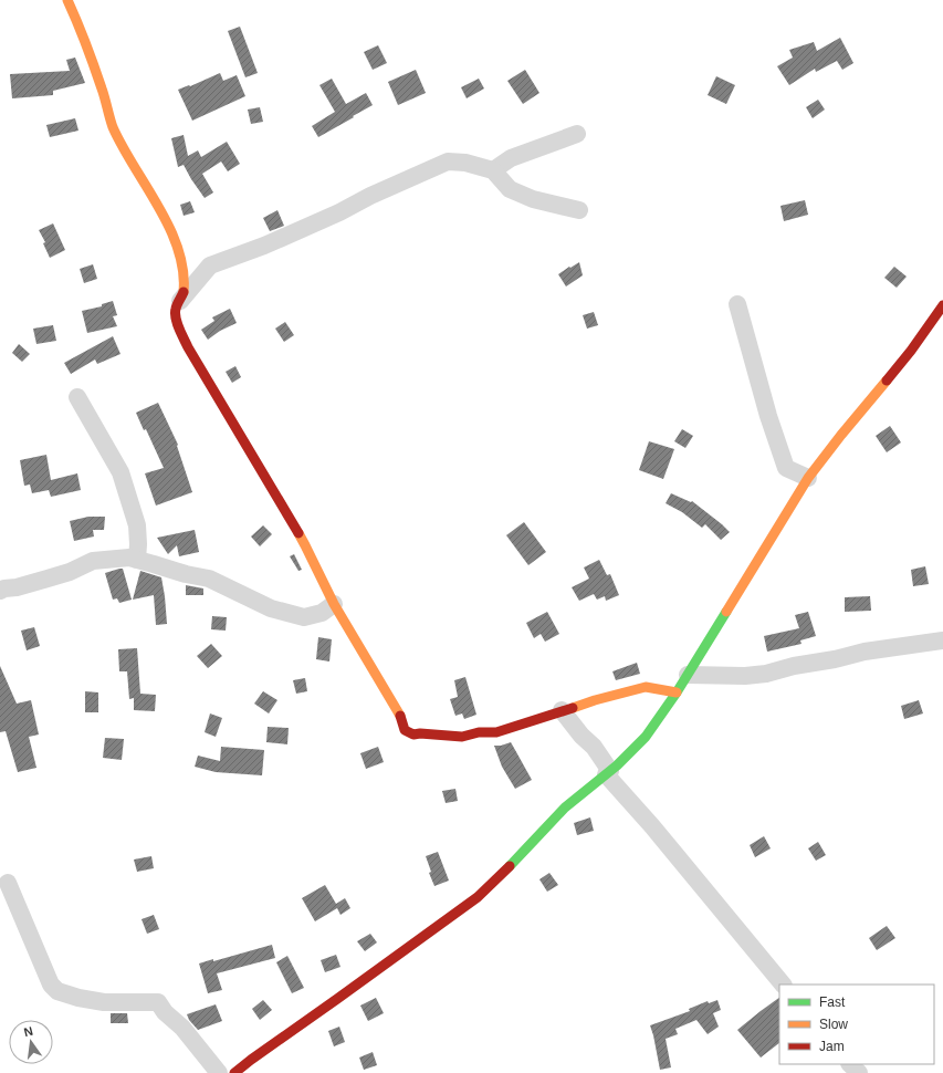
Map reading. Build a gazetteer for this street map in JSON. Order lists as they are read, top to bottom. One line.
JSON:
{"legend":["Fast","Slow","Jam"],"north":"top"}
